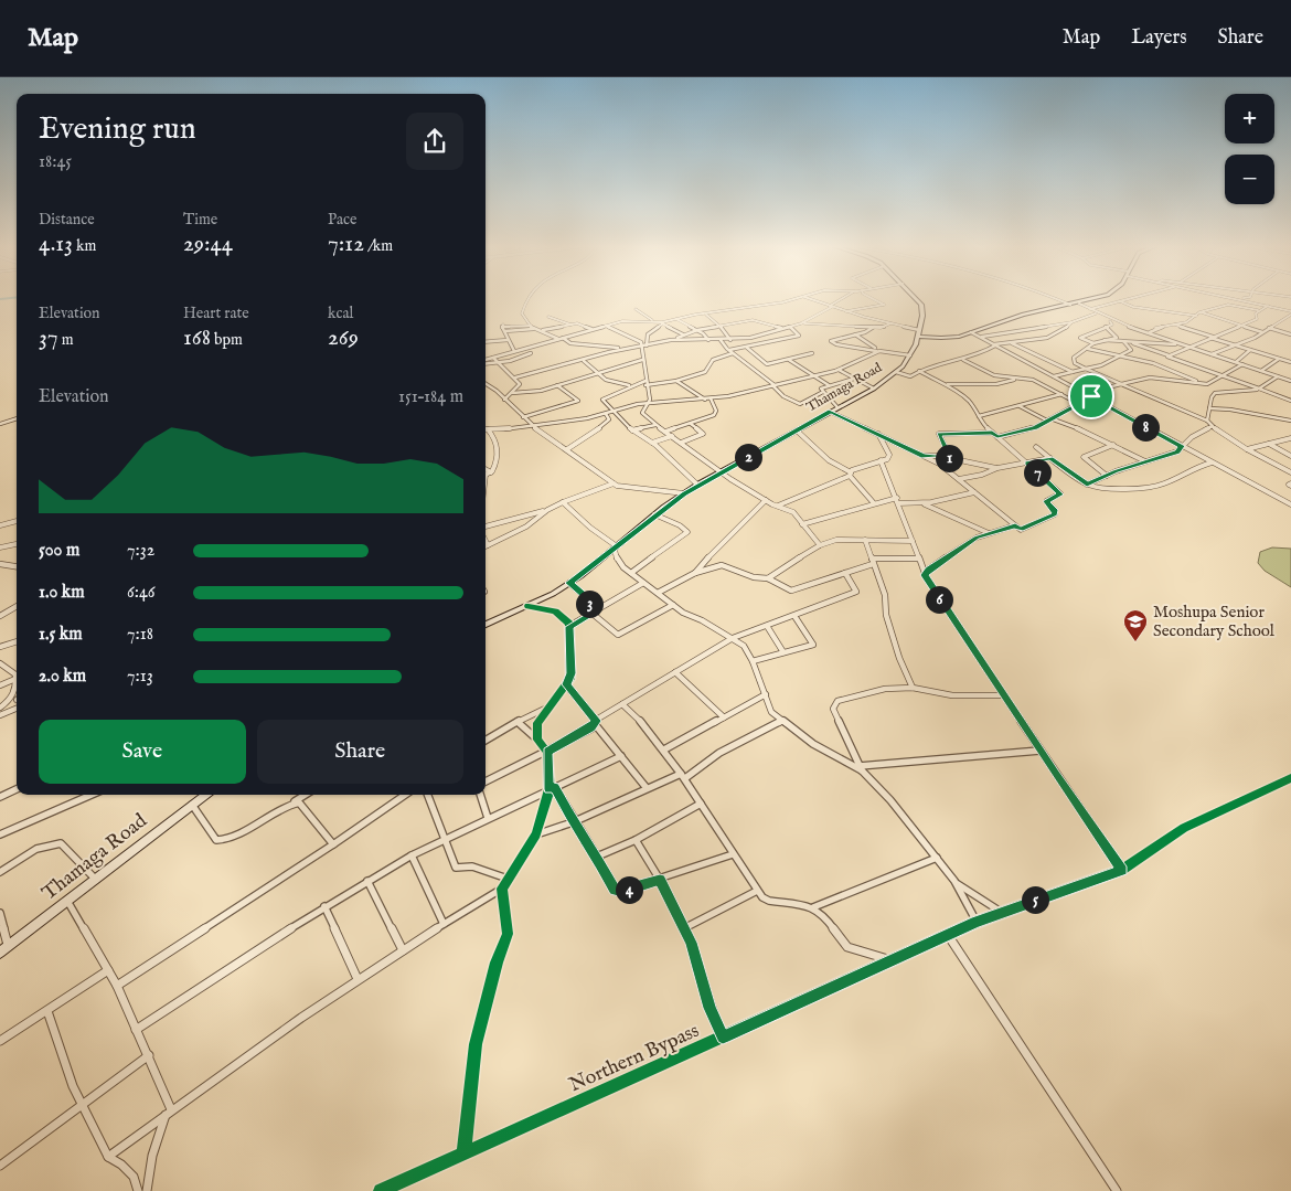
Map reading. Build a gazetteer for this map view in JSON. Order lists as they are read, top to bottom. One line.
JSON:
{"streets":{"main road":["Thamaga Road"],"street":["Northern Bypass"]},"places":{"school or university":["Moshupa Senior Secondary School"]},"page":{"header":"Map","nav":["Map","Layers","Share"],"map_buttons":["+","−"],"heading":["Evening run","18:45"],"stats":[["Distance","4.13 km"],["Time","29:44"],["Pace","7:12 /km"],["Elevation","37 m"],["Heart rate","168 bpm"],["kcal","269"]],"chart":["Elevation","151–184 m"],"pins":["8","2","1","7","6","3","4","5"],"list":[{"name":"500 m","note":"7:32"},{"name":"1.0 km","note":"6:46"},{"name":"1.5 km","note":"7:18"},{"name":"2.0 km","note":"7:13"}],"buttons":["Save","Share"]}}
